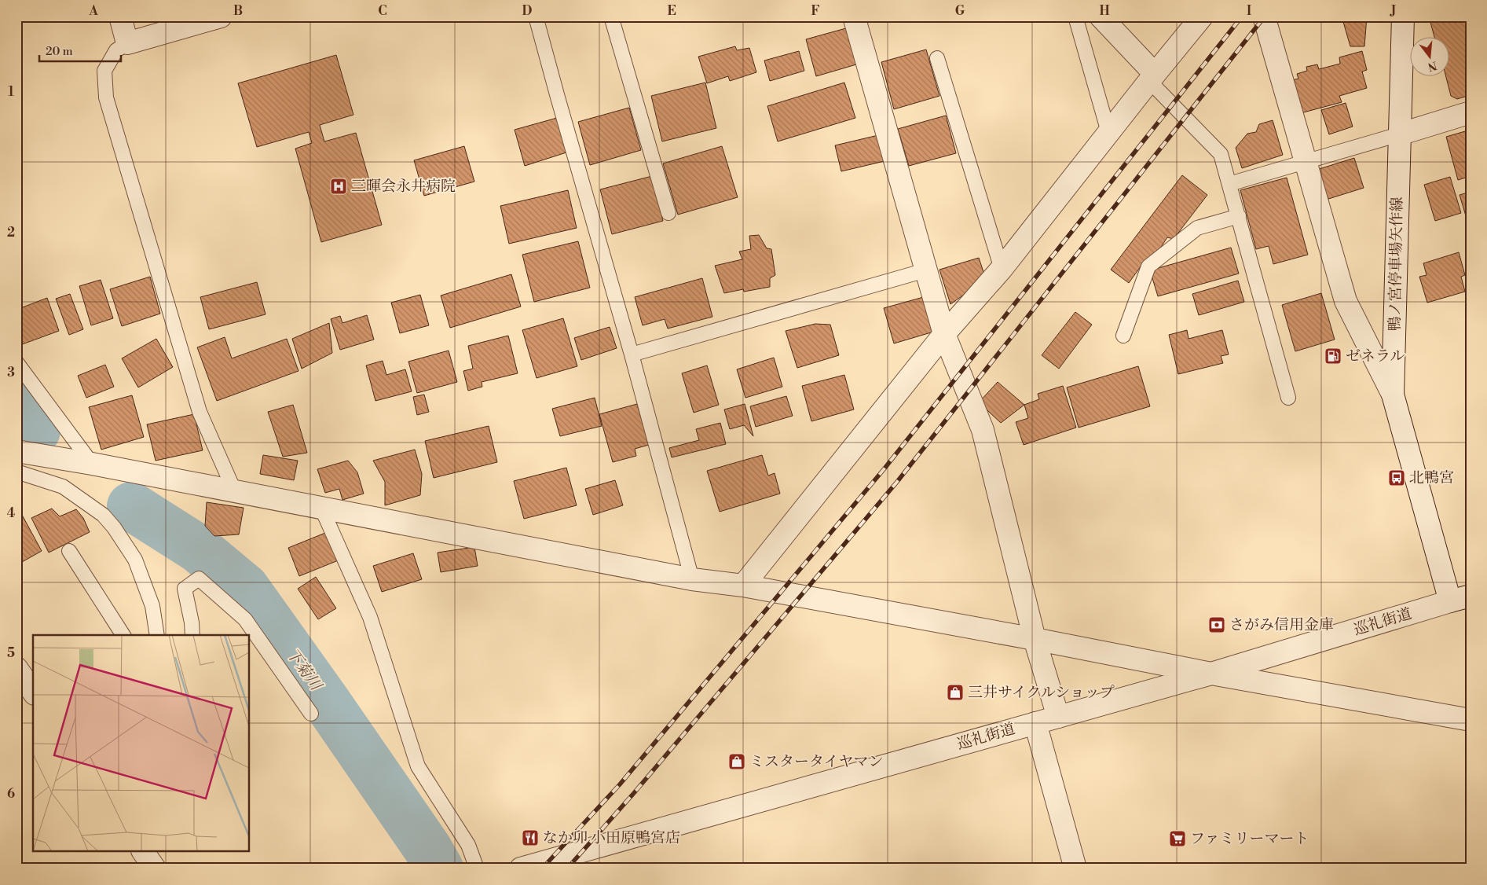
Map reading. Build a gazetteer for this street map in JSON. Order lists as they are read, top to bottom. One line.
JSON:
{"streets":{"street":["鴨ノ宮停車場矢作線","巡礼街道"]},"crossings":[["鴨ノ宮停車場矢作線","巡礼街道"]],"water":["下菊川"],"places":{"hospital":["三暉会永井病院"],"fuel station":["ゼネラル"],"bus stop":["北鴨宮"],"bank":["さがみ信用金庫"],"shop":["三井サイクルショップ","ミスタータイヤマン"],"restaurant":["なか卯 小田原鴨宮店"],"supermarket":["ファミリーマート"]},"scale_bar":"20 m","north":"bottom","grid":{"columns":["A","B","C","D","E","F","G","H","I","J"],"rows":["1","2","3","4","5","6"]}}
